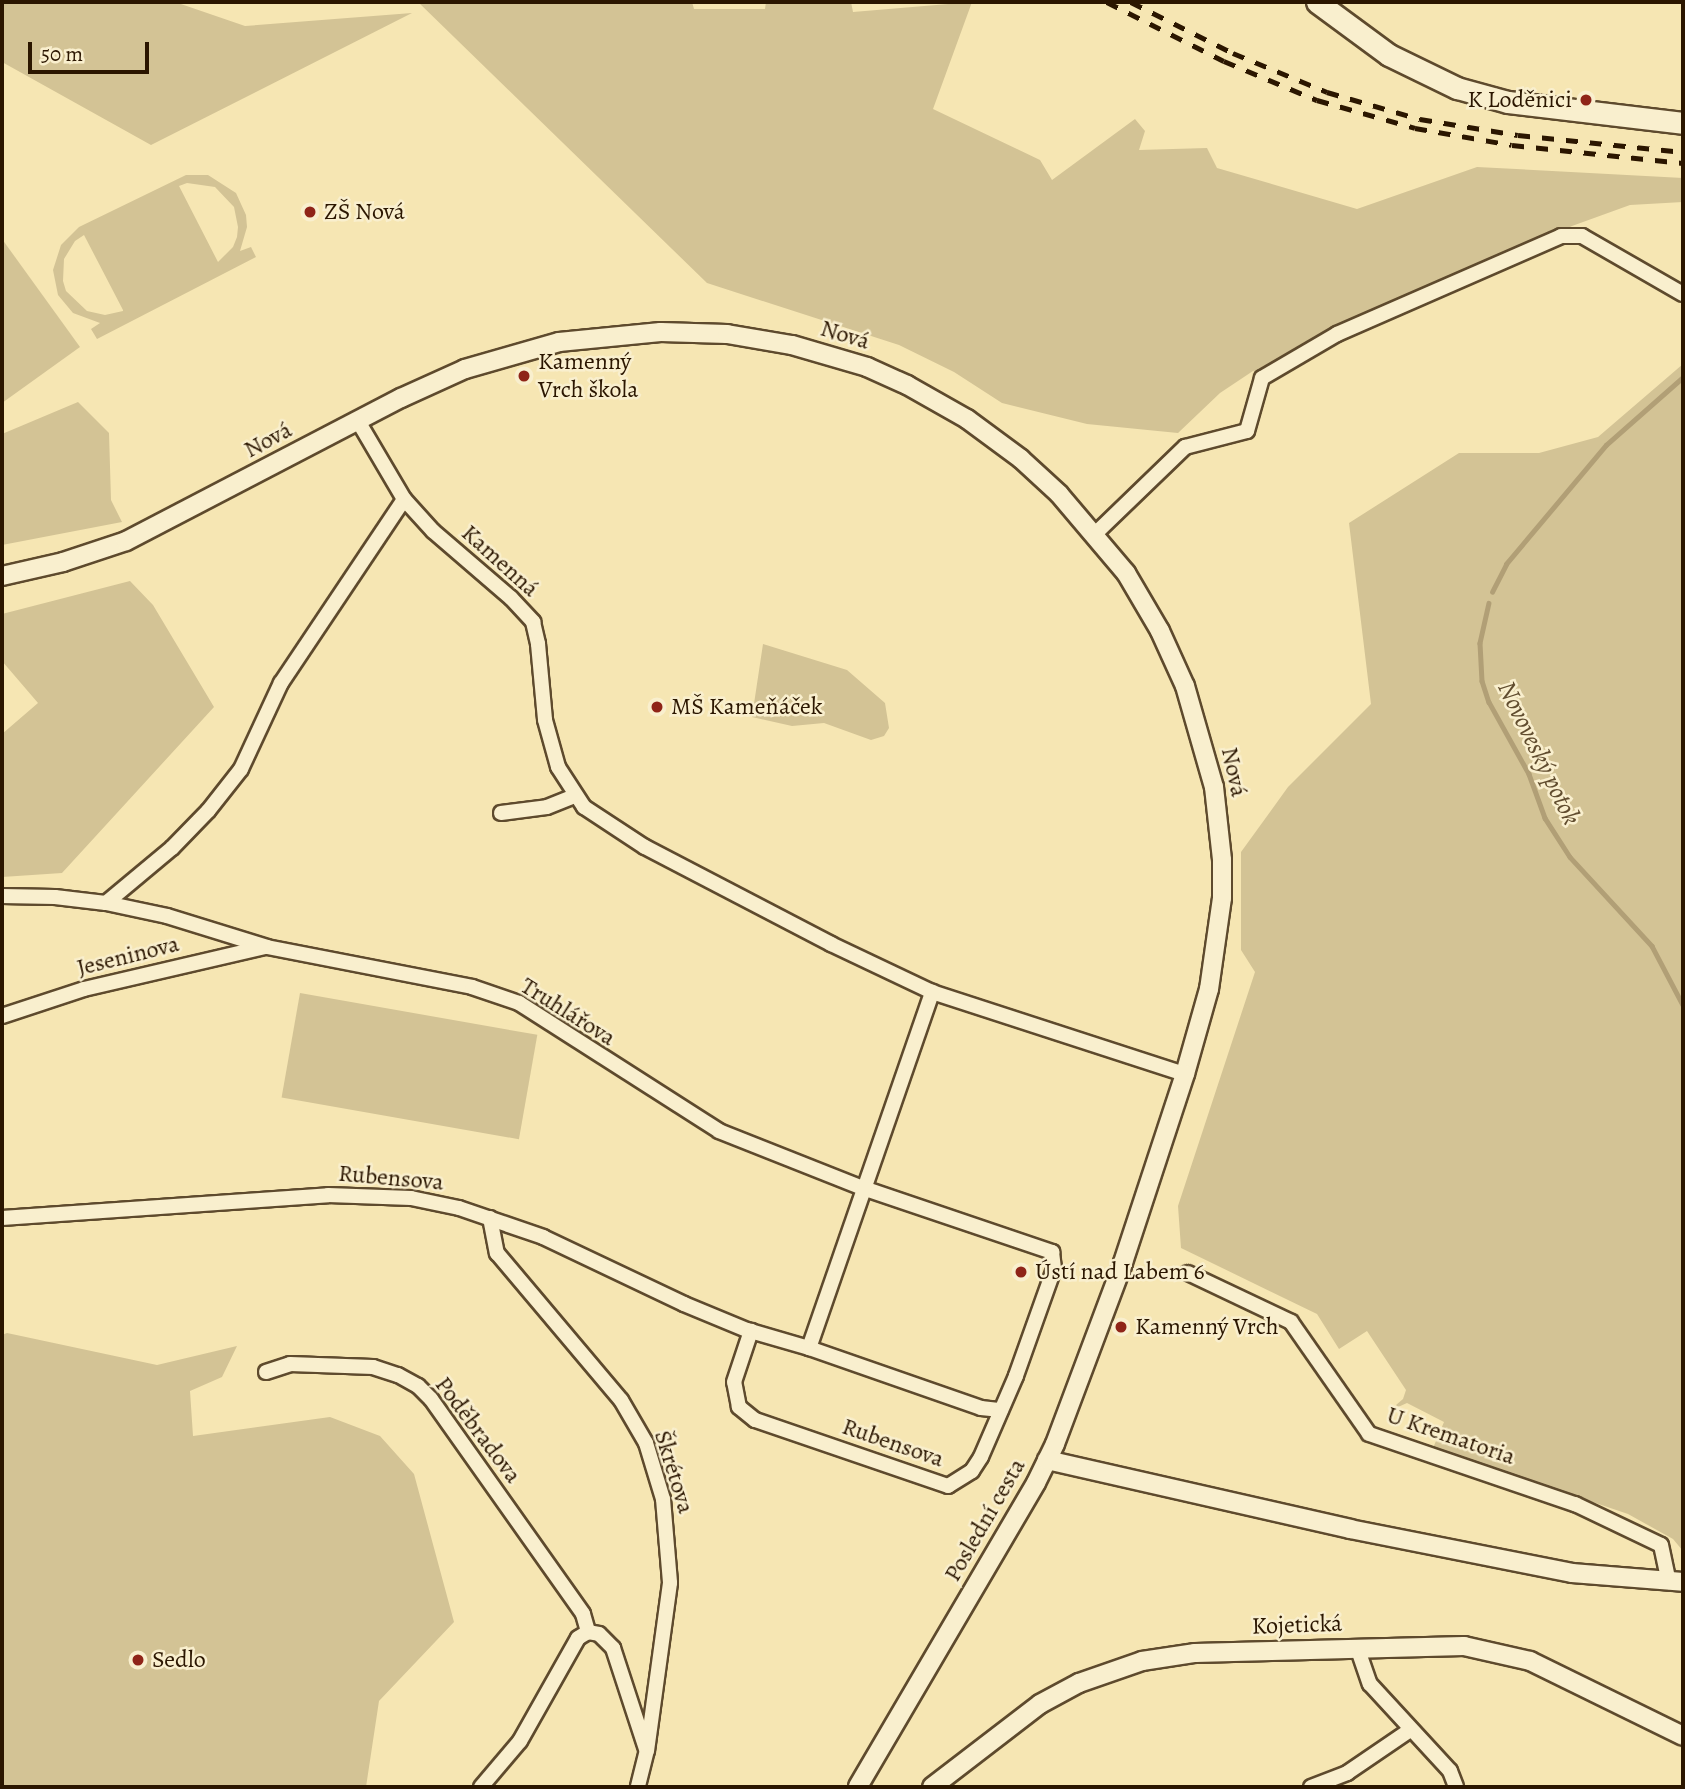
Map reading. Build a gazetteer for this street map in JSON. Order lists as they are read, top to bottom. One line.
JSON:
{"streets":{"street":["Nová","Kamenná","Jeseninova","Truhlářova","Rubensova","Poděbradova","U Krematoria","Škrétova","Poslední cesta","Kojetická"]},"crossings":[["Nová","Kamenná"],["Nová","Poslední cesta"],["Jeseninova","Truhlářova"],["Truhlářova","Rubensova"],["Rubensova","Škrétova"]],"water":["Novoveský potok"],"places":["K Loděnici","ZŠ Nová","Kamenný Vrch škola","MŠ Kameňáček","Ústí nad Labem 6","Kamenný Vrch","Sedlo"],"scale_bar":"50 m"}
